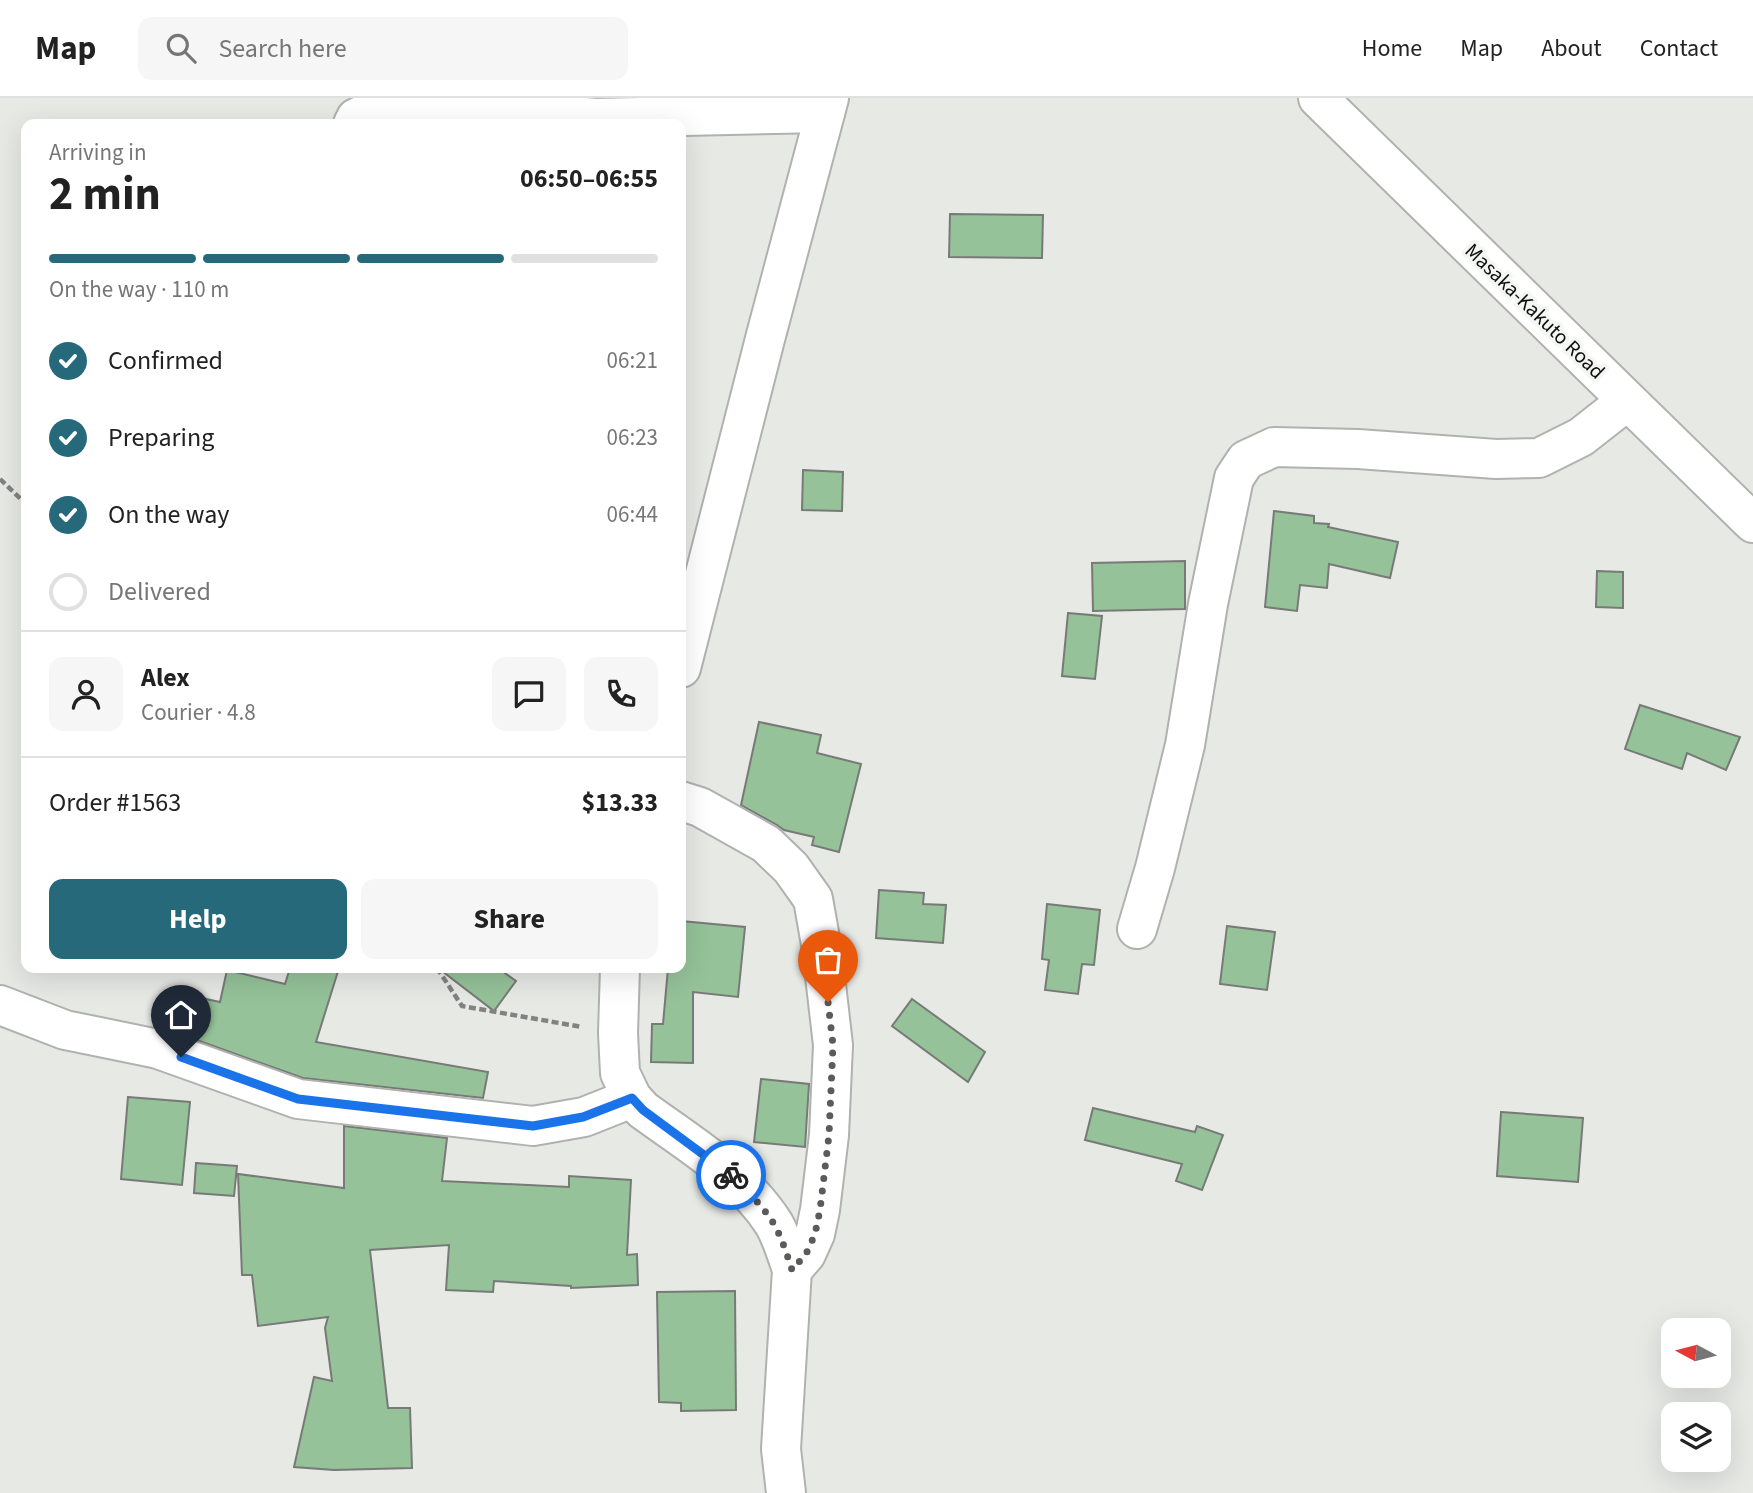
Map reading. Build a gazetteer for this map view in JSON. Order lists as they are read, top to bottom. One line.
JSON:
{"streets":{"main road":["Masaka-Kakuto Road"]},"north":"left","page":{"header":"Map","search":"Search here","nav":["Home","Map","About","Contact"],"heading":["2 min","Arriving in","06:50–06:55"],"panel":["Alex","Courier · 4.8","Order #1563","$13.33"],"bar":"On the way · 110 m","list":[["Confirmed","06:21"],["Preparing","06:23"],["On the way","06:44"],"Delivered"],"buttons":["Help","Share"]}}
